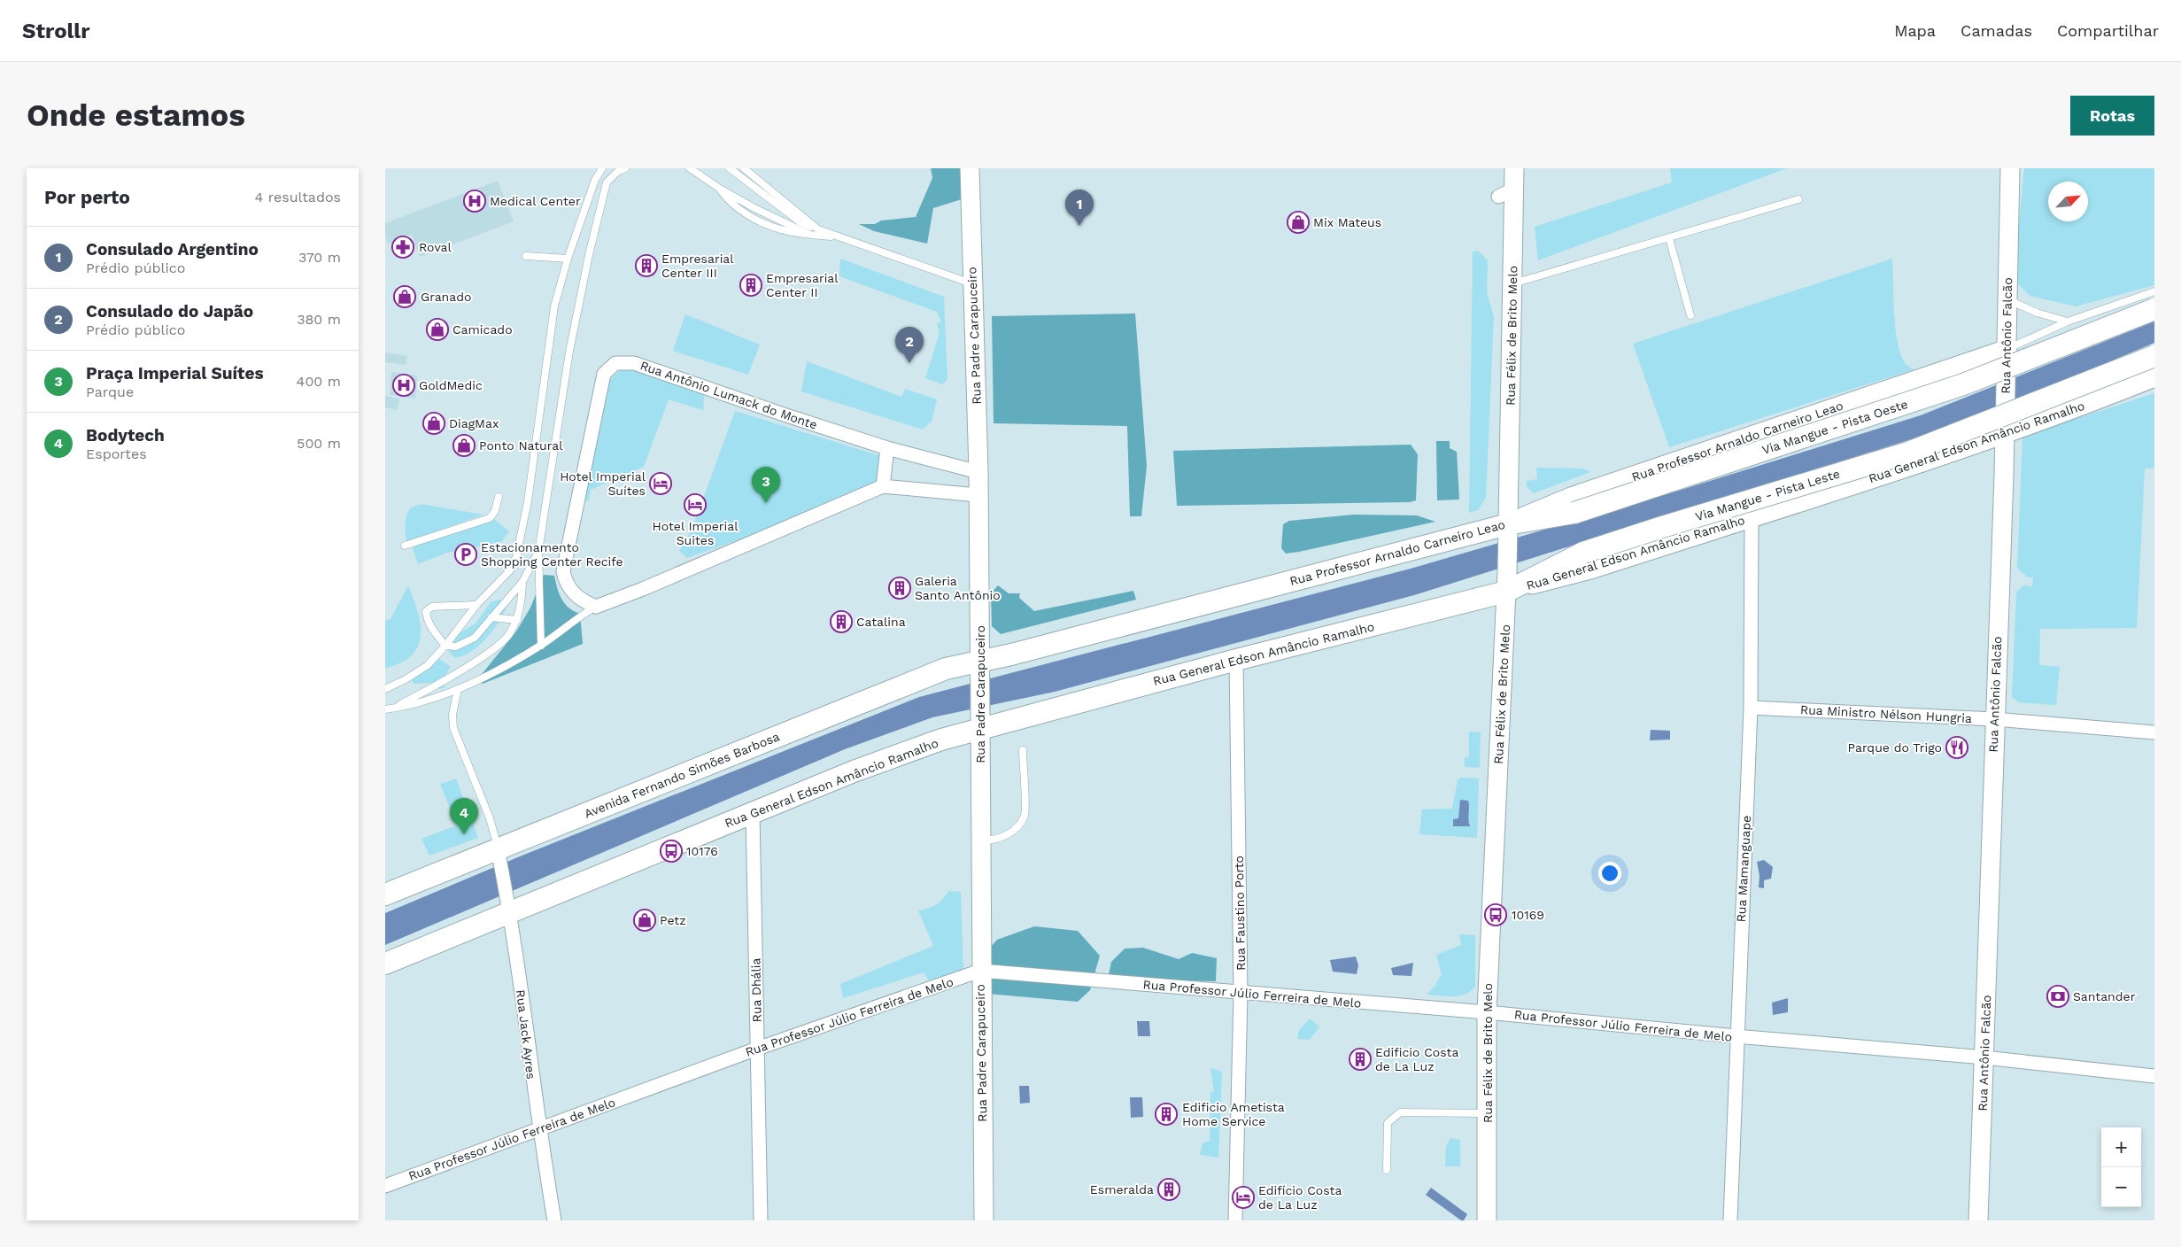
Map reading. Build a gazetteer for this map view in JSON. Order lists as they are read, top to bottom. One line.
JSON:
{"streets":{"main road":["Rua Padre Carapuceiro","Rua Félix de Brito Melo","Rua Antônio Falcão","Via Mangue - Pista Oeste","Rua Professor Arnaldo Carneiro Leao","Rua General Edson Amâncio Ramalho","Via Mangue - Pista Leste","Avenida Fernando Simões Barbosa"],"street":["Rua Antônio Lumack do Monte","Rua Ministro Nélson Hungria","Rua Mamanguape","Rua Faustino Porto","Rua Dhália","Rua Professor Júlio Ferreira de Melo","Rua Jack Ayres"]},"crossings":[["Rua Padre Carapuceiro","Rua Antônio Lumack do Monte"],["Rua Padre Carapuceiro","Rua Professor Arnaldo Carneiro Leao"],["Rua Padre Carapuceiro","Rua General Edson Amâncio Ramalho"],["Rua Padre Carapuceiro","Avenida Fernando Simões Barbosa"],["Rua Padre Carapuceiro","Rua Professor Júlio Ferreira de Melo"],["Rua Félix de Brito Melo","Via Mangue - Pista Oeste"],["Rua Félix de Brito Melo","Rua Professor Arnaldo Carneiro Leao"],["Rua Félix de Brito Melo","Rua General Edson Amâncio Ramalho"],["Rua Félix de Brito Melo","Via Mangue - Pista Leste"],["Rua Félix de Brito Melo","Rua Professor Júlio Ferreira de Melo"],["Rua Antônio Falcão","Rua Professor Arnaldo Carneiro Leao"],["Rua Antônio Falcão","Rua General Edson Amâncio Ramalho"],["Rua Antônio Falcão","Rua Ministro Nélson Hungria"],["Rua Antônio Falcão","Rua Professor Júlio Ferreira de Melo"],["Via Mangue - Pista Oeste","Rua Professor Arnaldo Carneiro Leao"],["Rua Professor Arnaldo Carneiro Leao","Avenida Fernando Simões Barbosa"],["Rua General Edson Amâncio Ramalho","Via Mangue - Pista Leste"],["Rua General Edson Amâncio Ramalho","Rua Mamanguape"],["Rua General Edson Amâncio Ramalho","Rua Faustino Porto"],["Rua General Edson Amâncio Ramalho","Rua Dhália"],["Rua General Edson Amâncio Ramalho","Rua Jack Ayres"],["Rua Ministro Nélson Hungria","Rua Mamanguape"],["Avenida Fernando Simões Barbosa","Rua Jack Ayres"],["Rua Mamanguape","Rua Professor Júlio Ferreira de Melo"],["Rua Faustino Porto","Rua Professor Júlio Ferreira de Melo"],["Rua Dhália","Rua Professor Júlio Ferreira de Melo"],["Rua Professor Júlio Ferreira de Melo","Rua Jack Ayres"]],"places":{"hospital":["Medical Center","GoldMedic"],"shop":["Mix Mateus","Granado","Camicado","DiagMax","Ponto Natural","Petz"],"pharmacy":["Roval"],"building":["Empresarial Center III","Empresarial Center II","Galeria Santo Antônio","Catalina","Edificio Costa de La Luz","Edificio Ametista Home Service","Esmeralda"],"hotel":["Hotel Imperial Suítes","Hotel Imperial Suites","Edifício Costa de La Luz"],"parking":["Estacionamento Shopping Center Recife"],"restaurant":["Parque do Trigo"],"bus stop":["10176","10169"],"bank":["Santander"]},"north":"top right","page":{"header":"Strollr","nav":["Mapa","Camadas","Compartilhar"],"buttons":"Rotas","title":"Onde estamos","heading":["Por perto","4 resultados"],"pins":["1","2","3","4"],"list":[{"mark":"1","name":"Consulado Argentino","note":"Prédio público","value":"370 m"},{"mark":"2","name":"Consulado do Japão","note":"Prédio público","value":"380 m"},{"mark":"3","name":"Praça Imperial Suítes","note":"Parque","value":"400 m"},{"mark":"4","name":"Bodytech","note":"Esportes","value":"500 m"}],"map_buttons":["+","−"]}}
